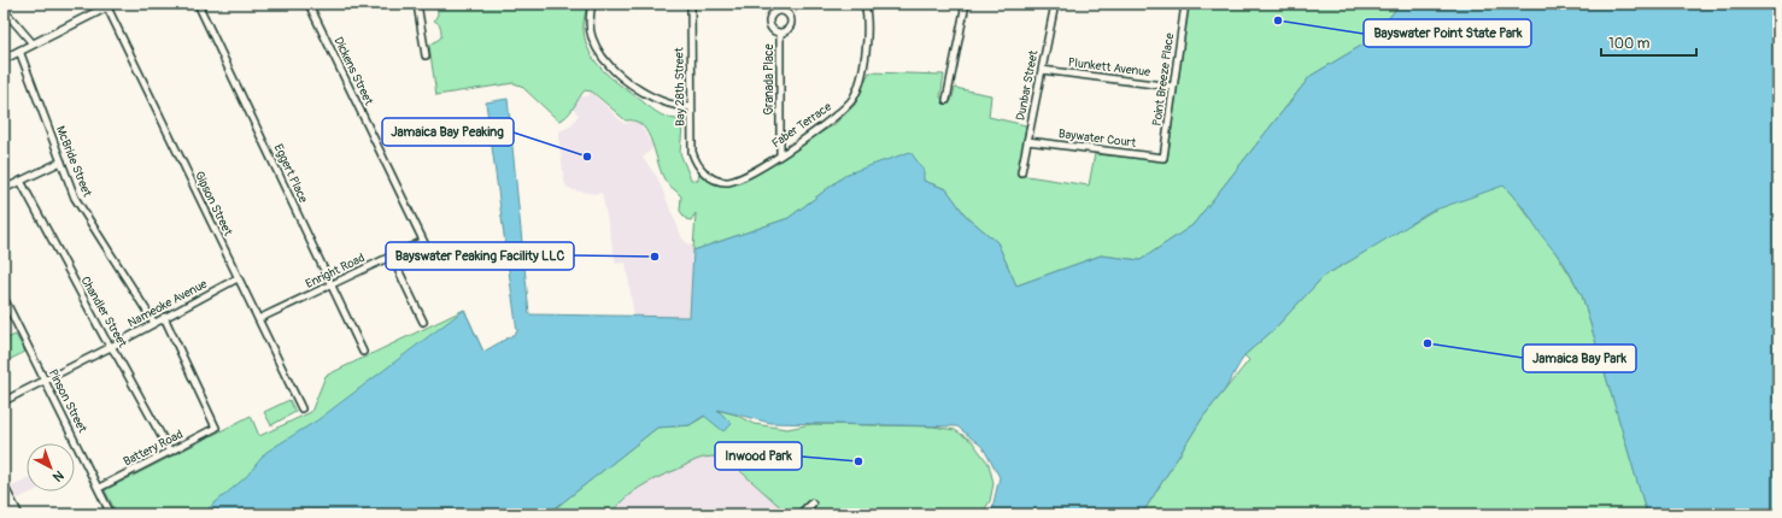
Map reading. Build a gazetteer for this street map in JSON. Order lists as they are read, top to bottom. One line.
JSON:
{"streets":{"street":["Plunkett Avenue","Dickens Street","Granada Place","Point Breeze Place","Dunbar Street","Bay 28th Street","Faber Terrace","Baywater Court","McBride Street","Eggert Place","Gipson Street","Enright Road","Nameoke Avenue","Chandler Street","Pinson Street","Battery Road"]},"crossings":[["Plunkett Avenue","Point Breeze Place"],["Plunkett Avenue","Dunbar Street"],["Dickens Street","Enright Road"],["Granada Place","Faber Terrace"],["Point Breeze Place","Baywater Court"],["Dunbar Street","Baywater Court"],["Bay 28th Street","Faber Terrace"],["McBride Street","Nameoke Avenue"],["Eggert Place","Enright Road"],["Gipson Street","Enright Road"],["Gipson Street","Nameoke Avenue"],["Nameoke Avenue","Chandler Street"],["Nameoke Avenue","Pinson Street"],["Nameoke Avenue","Battery Road"],["Chandler Street","Battery Road"],["Pinson Street","Battery Road"]],"places":["Bayswater Point State Park","Jamaica Bay Peaking","Bayswater Peaking Facility LLC","Jamaica Bay Park","Inwood Park"],"scale_bar":"100 m","north":"bottom right"}
